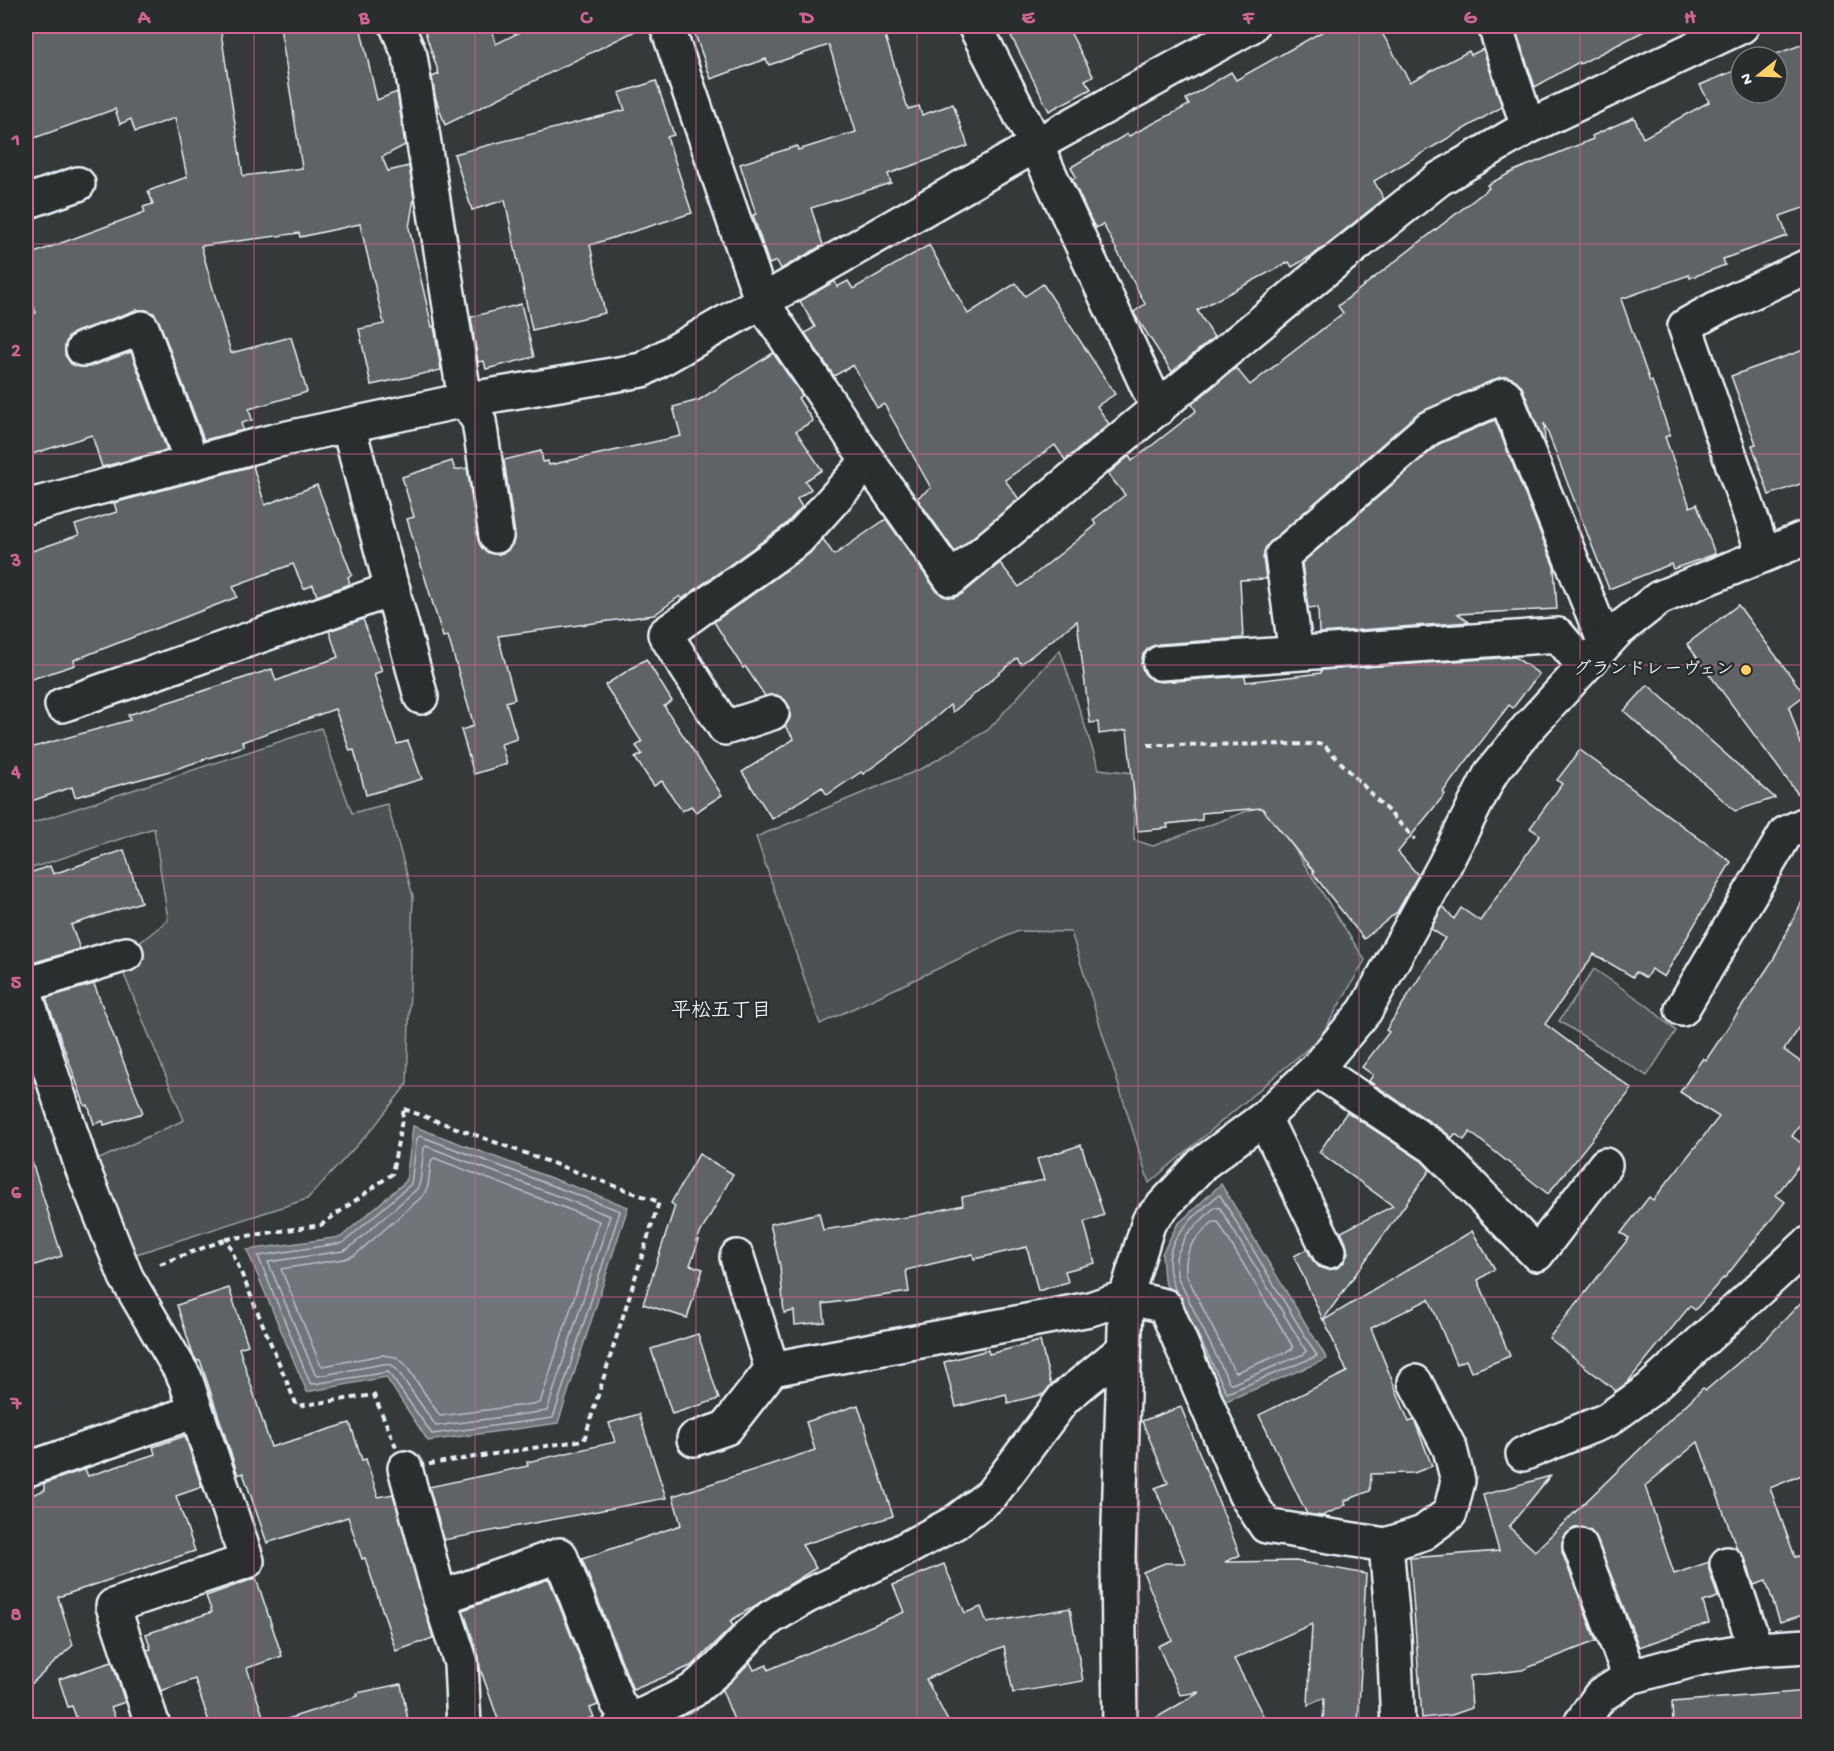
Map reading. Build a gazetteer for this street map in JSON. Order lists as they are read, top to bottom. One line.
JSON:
{"districts":["平松五丁目"],"places":["グランドレーヴェン"],"north":"left","grid":{"columns":["A","B","C","D","E","F","G","H"],"rows":["1","2","3","4","5","6","7","8"]}}
